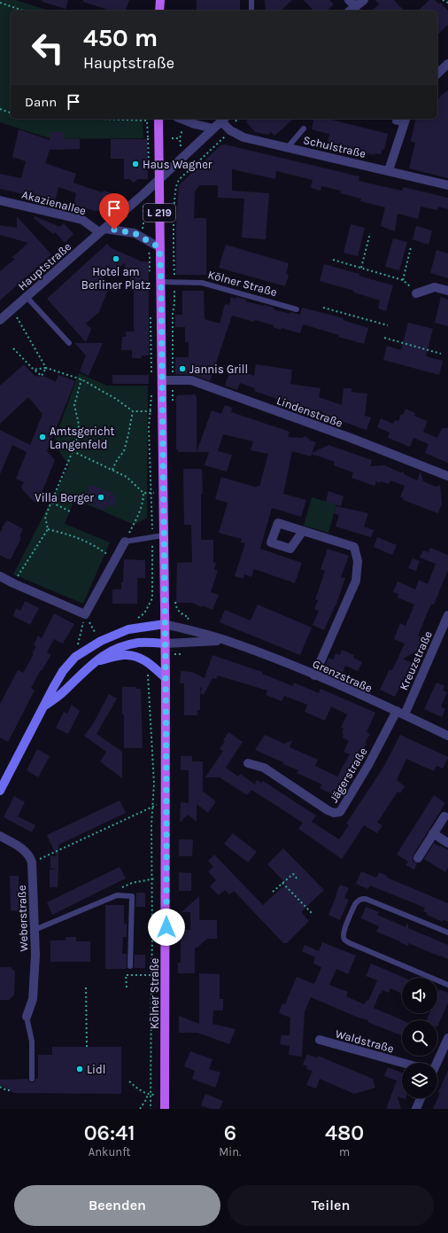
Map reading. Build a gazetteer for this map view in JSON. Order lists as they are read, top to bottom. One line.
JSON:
{"streets":{"main road":["L 219","Kölner Straße"],"street":["Schulstraße","Akazienallee","Hauptstraße","Lindenstraße","Kreuzstraße","Grenzstraße","Jägerstraße","Weberstraße","Waldstraße"]},"crossings":[["Schulstraße","Hauptstraße"],["Akazienallee","Hauptstraße"],["L 219","Hauptstraße"],["L 219","Kölner Straße"],["Hauptstraße","Kölner Straße"],["Kölner Straße","Lindenstraße"],["Kölner Straße","Grenzstraße"],["Kreuzstraße","Grenzstraße"],["Kreuzstraße","Jägerstraße"],["Grenzstraße","Jägerstraße"]],"places":["Haus Wagner","Hotel am Berliner Platz","Jannis Grill","Amtsgericht Langenfeld","Villa Berger","Lidl"],"page":{"turn":["450 m","Hauptstraße"],"then":"Dann","eta":["06:41","Ankunft","6","Min.","480","m"],"buttons":["Beenden","Teilen"]}}
